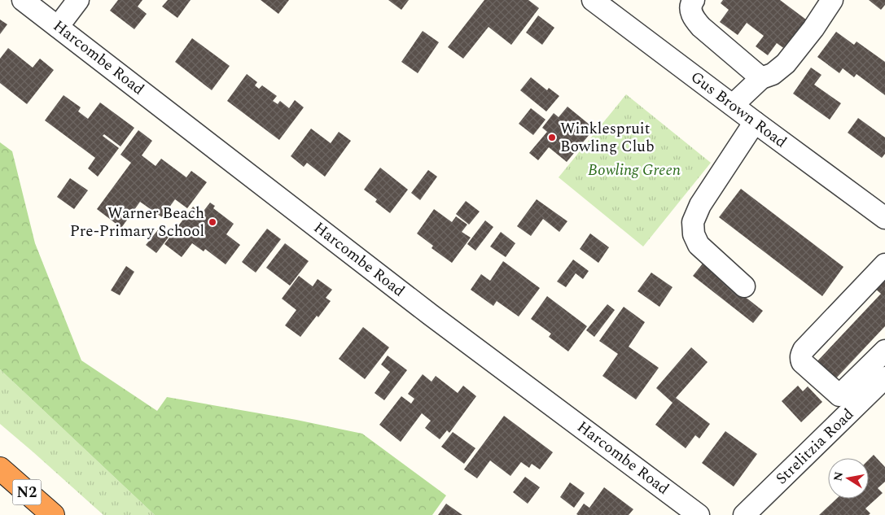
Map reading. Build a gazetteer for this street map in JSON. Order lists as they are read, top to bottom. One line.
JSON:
{"streets":{"highway":["N2"],"street":["Harcombe Road","Gus Brown Road","Strelitzia Road"]},"parks":["Bowling Green"],"places":["Winklespruit Bowling Club","Warner Beach Pre-Primary School"],"north":"left"}
